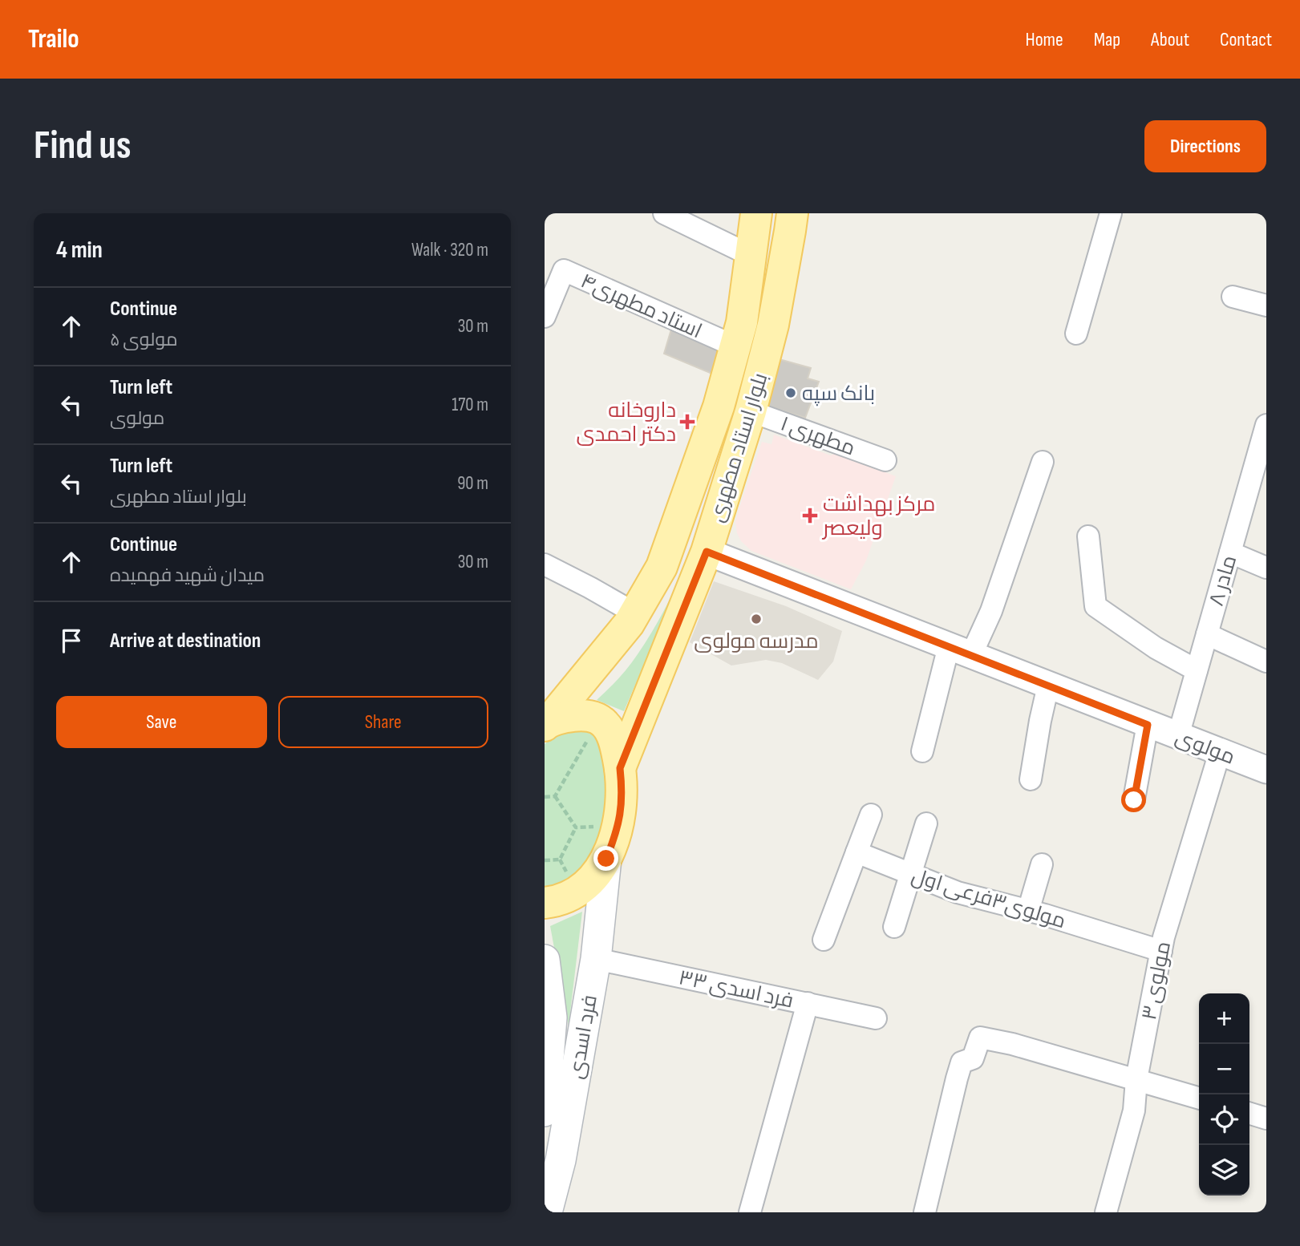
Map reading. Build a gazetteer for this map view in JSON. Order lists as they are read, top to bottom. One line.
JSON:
{"streets":{"main road":["بلوار استاد مطهری","فرد اسدی"],"street":["استاد مطهری۴","مطهری ۱","مادر ۸","مولوی","مولوی۳فرعی اول","مولوی ۳","فرد اسدی ۳۳"]},"crossings":[["استاد مطهری۴","بلوار استاد مطهری"],["مطهری ۱","بلوار استاد مطهری"],["بلوار استاد مطهری","مولوی"],["مادر ۸","مولوی"],["مولوی","مولوی ۳"],["مولوی۳فرعی اول","مولوی ۳"],["فرد اسدی ۳۳","فرد اسدی"]],"places":{"other":["بانک سپه","مدرسه مولوی"],"health":["داروخانه دکتر احمدی","مرکز بهداشت ولیعصر"]},"page":{"header":"Trailo","nav":["Home","Map","About","Contact"],"buttons":["Directions",["Save","Share"]],"title":"Find us","heading":["4 min","Walk · 320 m"],"list":[["Continue","مولوی ۵","30 m"],["Turn left","مولوی","170 m"],["Turn left","بلوار استاد مطهری","90 m"],["Continue","میدان شهید فهمیده","30 m"],"Arrive at destination"],"map_buttons":["+","−"]}}
